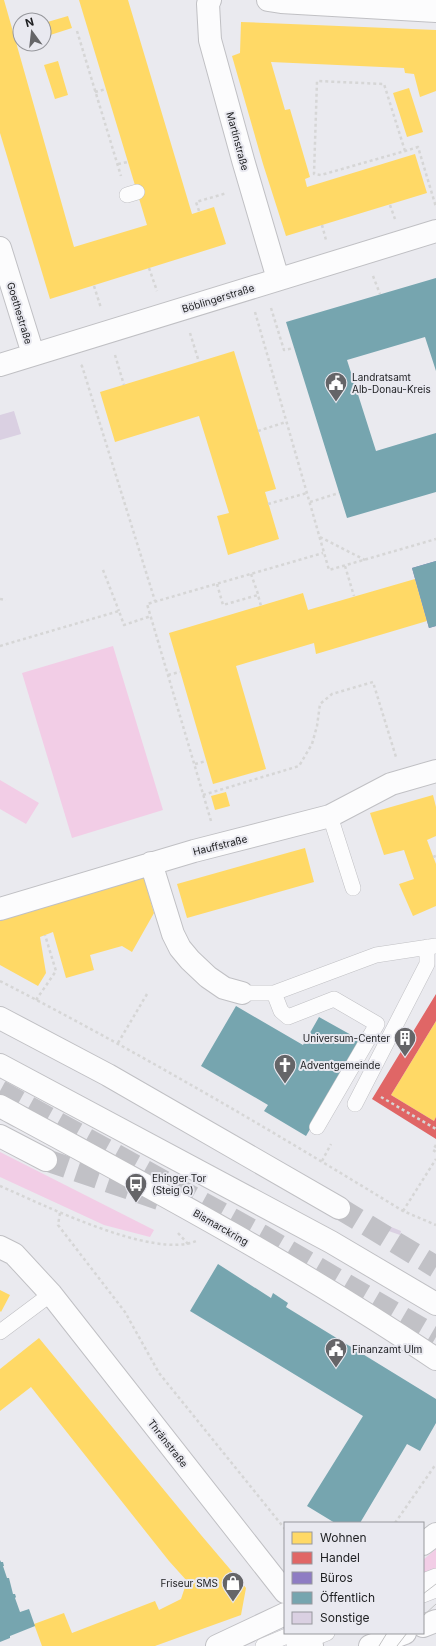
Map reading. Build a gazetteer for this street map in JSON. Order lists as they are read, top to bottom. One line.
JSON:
{"streets":{"main road":["Martinstraße","Böblingerstraße","Goethestraße","Hauffstraße","Bismarckring","Thränstraße"]},"crossings":[["Martinstraße","Böblingerstraße"],["Böblingerstraße","Goethestraße"]],"places":{"public building":["Landratsamt Alb-Donau-Kreis","Finanzamt Ulm"],"building":["Universum-Center"],"church":["Adventgemeinde"],"bus stop":["Ehinger Tor (Steig G)"],"shop":["Friseur SMS"]},"legend":["Wohnen","Handel","Büros","Öffentlich","Sonstige"],"north":"top"}
